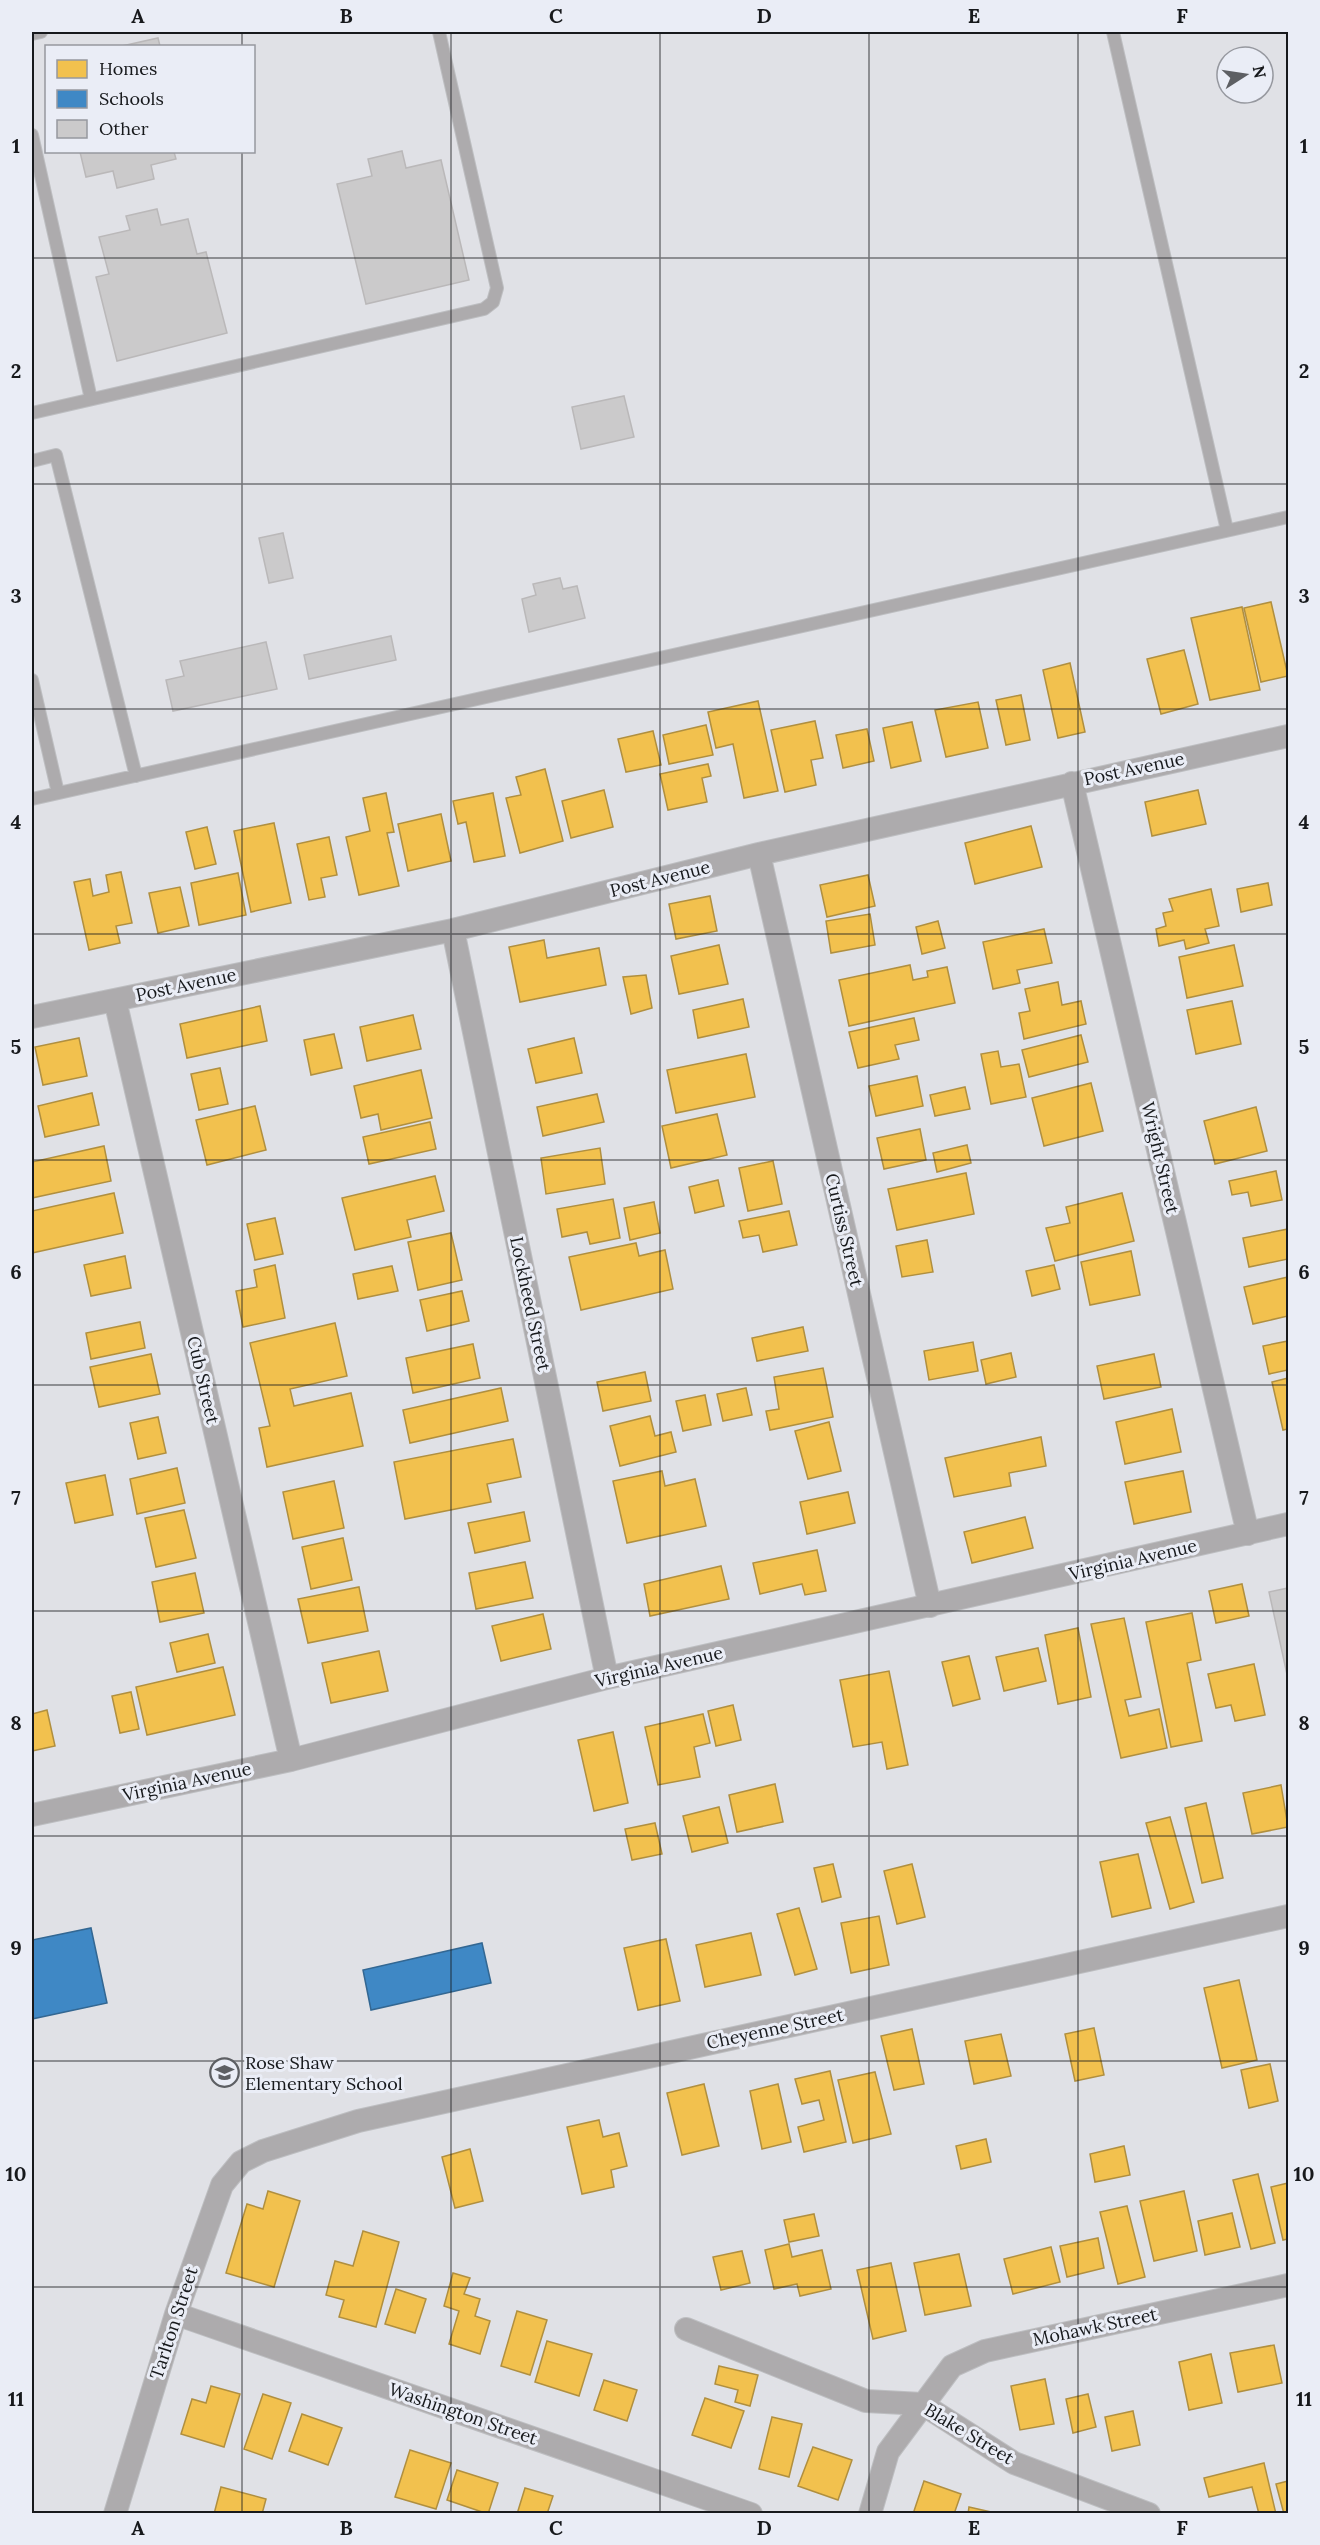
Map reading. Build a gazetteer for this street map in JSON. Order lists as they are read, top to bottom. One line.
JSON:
{"streets":{"street":["Post Avenue","Wright Street","Curtiss Street","Lockheed Street","Cub Street","Virginia Avenue","Cheyenne Street","Tarlton Street","Mohawk Street","Washington Street","Blake Street"]},"crossings":[["Post Avenue","Wright Street"],["Post Avenue","Curtiss Street"],["Post Avenue","Lockheed Street"],["Post Avenue","Cub Street"],["Wright Street","Virginia Avenue"],["Curtiss Street","Virginia Avenue"],["Lockheed Street","Virginia Avenue"],["Cub Street","Virginia Avenue"],["Cheyenne Street","Tarlton Street"],["Tarlton Street","Washington Street"],["Mohawk Street","Blake Street"]],"places":{"school or university":["Rose Shaw Elementary School"]},"legend":["Homes","Schools","Other"],"north":"right","grid":{"columns":["A","B","C","D","E","F"],"rows":["1","2","3","4","5","6","7","8","9","10","11"]}}
